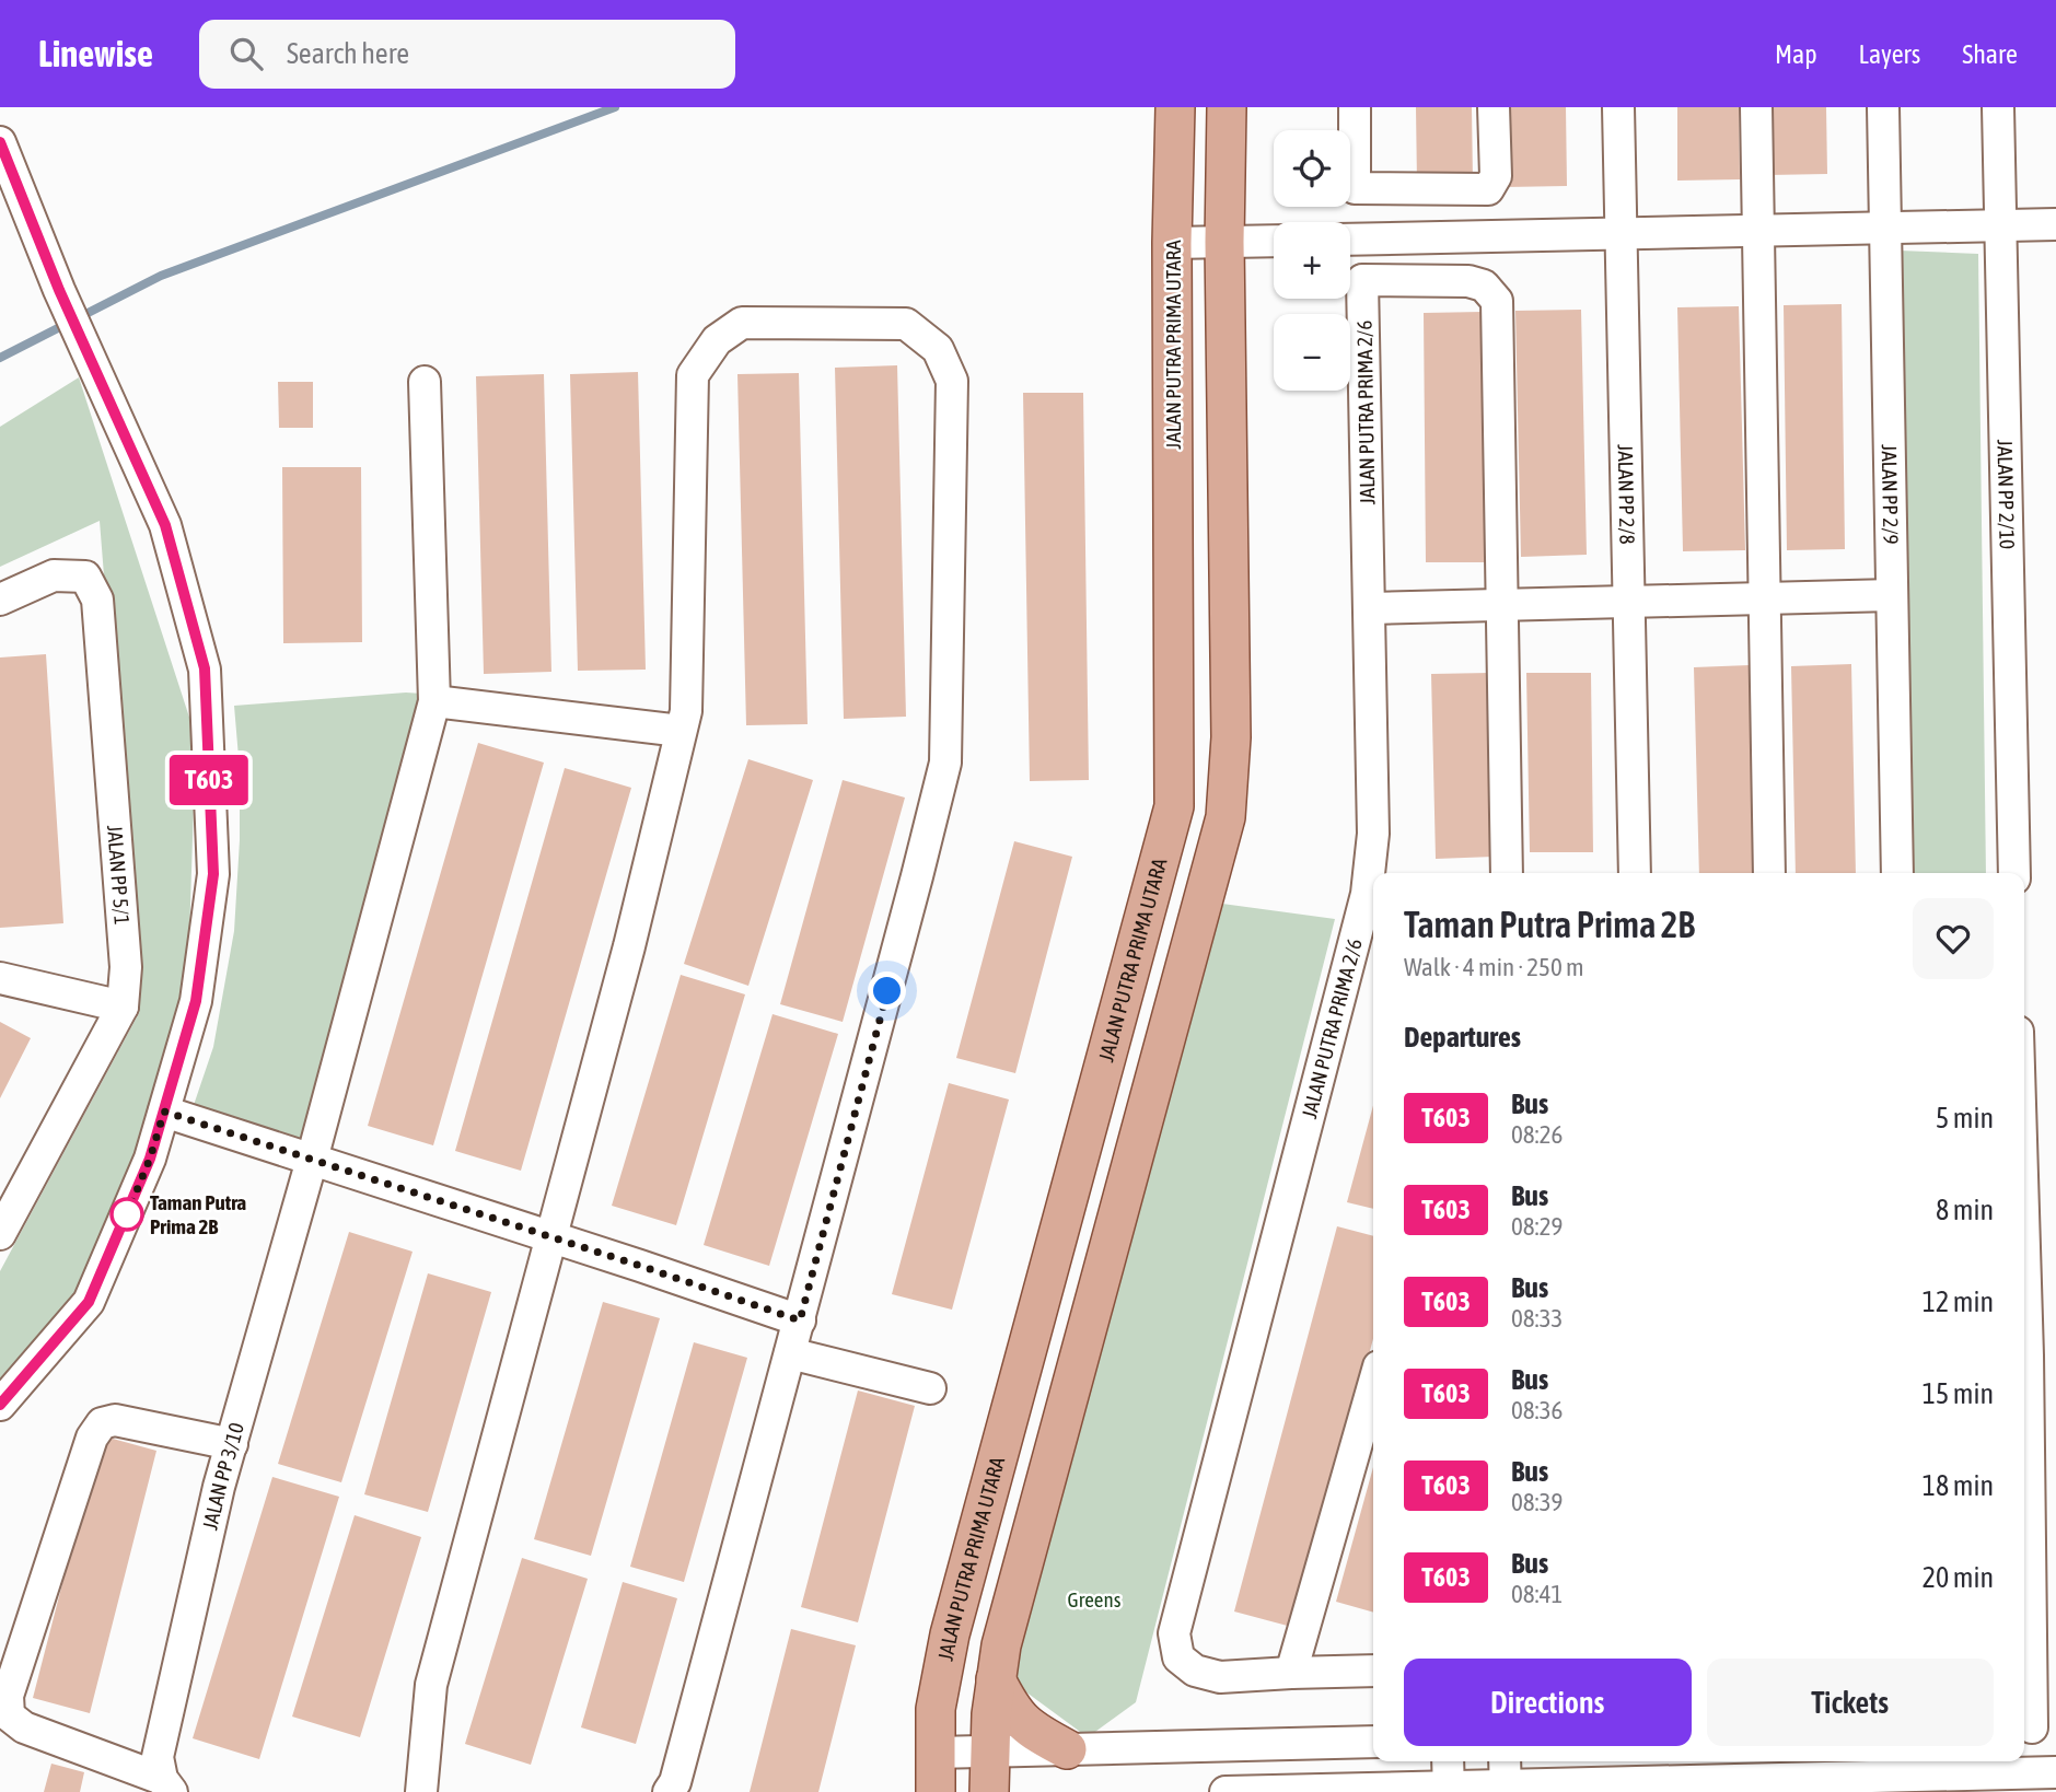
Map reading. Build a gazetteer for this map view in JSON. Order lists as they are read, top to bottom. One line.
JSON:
{"streets":{"main road":["JALAN PUTRA PRIMA UTARA"],"street":["JALAN PUTRA PRIMA 2/6","JALAN PP 2/8","JALAN PP 2/9","JALAN PP 2/10","JALAN PP 5/1","JALAN PP 3/10"]},"parks":["Greens"],"places":["Taman Putra Prima 2B"],"lines":["bus line T603"],"page":{"header":"Linewise","search":"Search here","nav":["Map","Layers","Share"],"on_map":"T603","map_buttons":["+","−"],"heading":[["Taman Putra Prima 2B","Walk · 4 min · 250 m"],"Departures"],"list":[{"mark":"T603","name":"Bus","note":"08:26","value":"5 min"},{"mark":"T603","name":"Bus","note":"08:29","value":"8 min"},{"mark":"T603","name":"Bus","note":"08:33","value":"12 min"},{"mark":"T603","name":"Bus","note":"08:36","value":"15 min"},{"mark":"T603","name":"Bus","note":"08:39","value":"18 min"},{"mark":"T603","name":"Bus","note":"08:41","value":"20 min"}],"buttons":["Directions","Tickets"]}}
